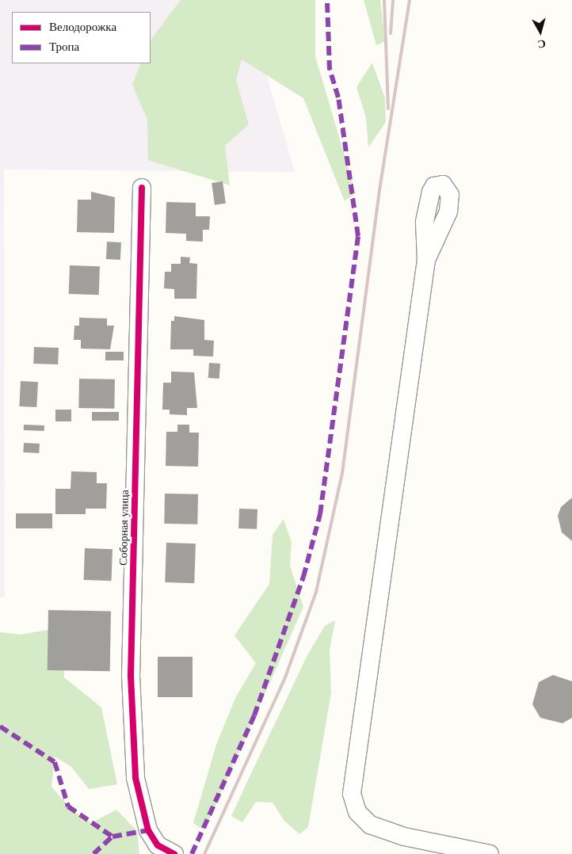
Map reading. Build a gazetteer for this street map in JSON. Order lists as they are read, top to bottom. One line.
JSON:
{"streets":{"street":["Соборная улица"]},"legend":["Велодорожка","Тропа"],"north":"bottom"}
